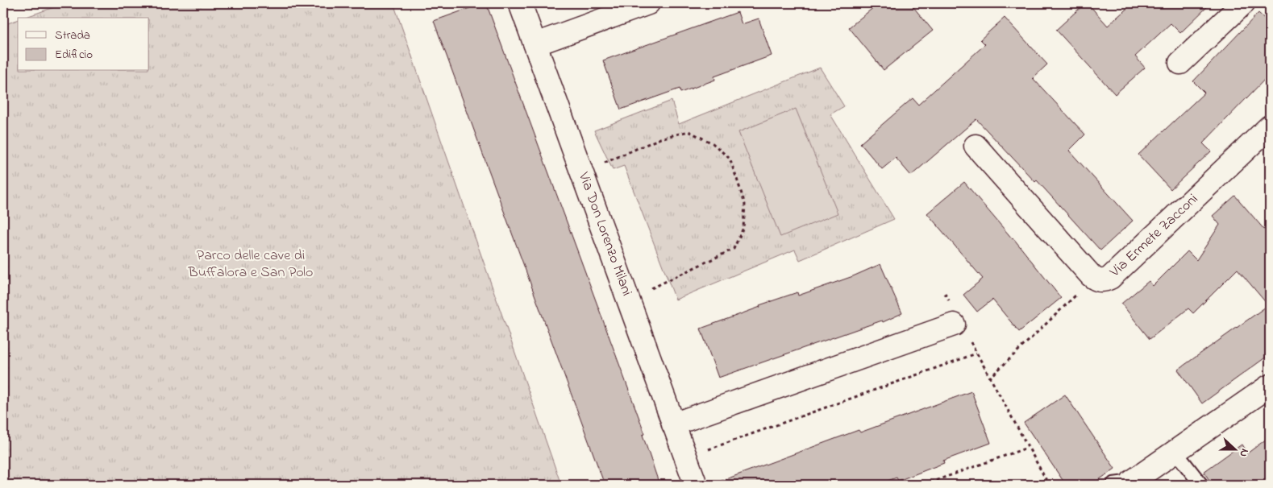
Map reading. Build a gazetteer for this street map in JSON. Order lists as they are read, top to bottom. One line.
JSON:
{"streets":{"street":["Via Don Lorenzo Milani","Via Ermete Zacconi"]},"parks":["Parco delle cave di Buffalora e San Polo"],"legend":["Strada","Edificio"],"north":"right"}
